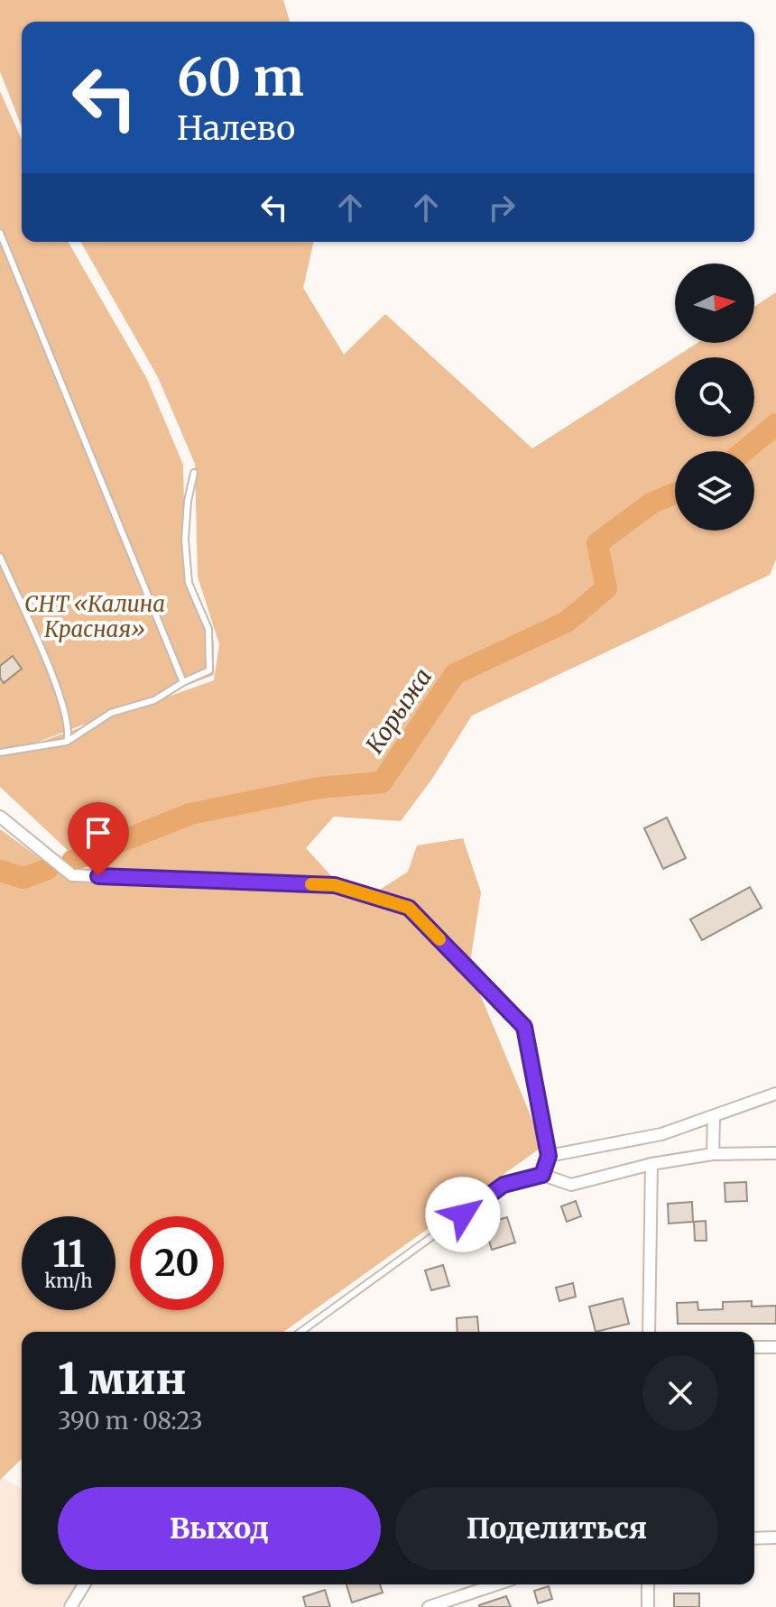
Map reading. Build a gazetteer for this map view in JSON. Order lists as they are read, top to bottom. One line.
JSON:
{"water":["Корыжа"],"parks":["СНТ «Калина Красная»"],"north":"right","page":{"turn":["60 m","Налево"],"speed":"11 km/h","limit":"20","heading":["1 мин","390 m · 08:23"],"buttons":["Выход","Поделиться"]}}
